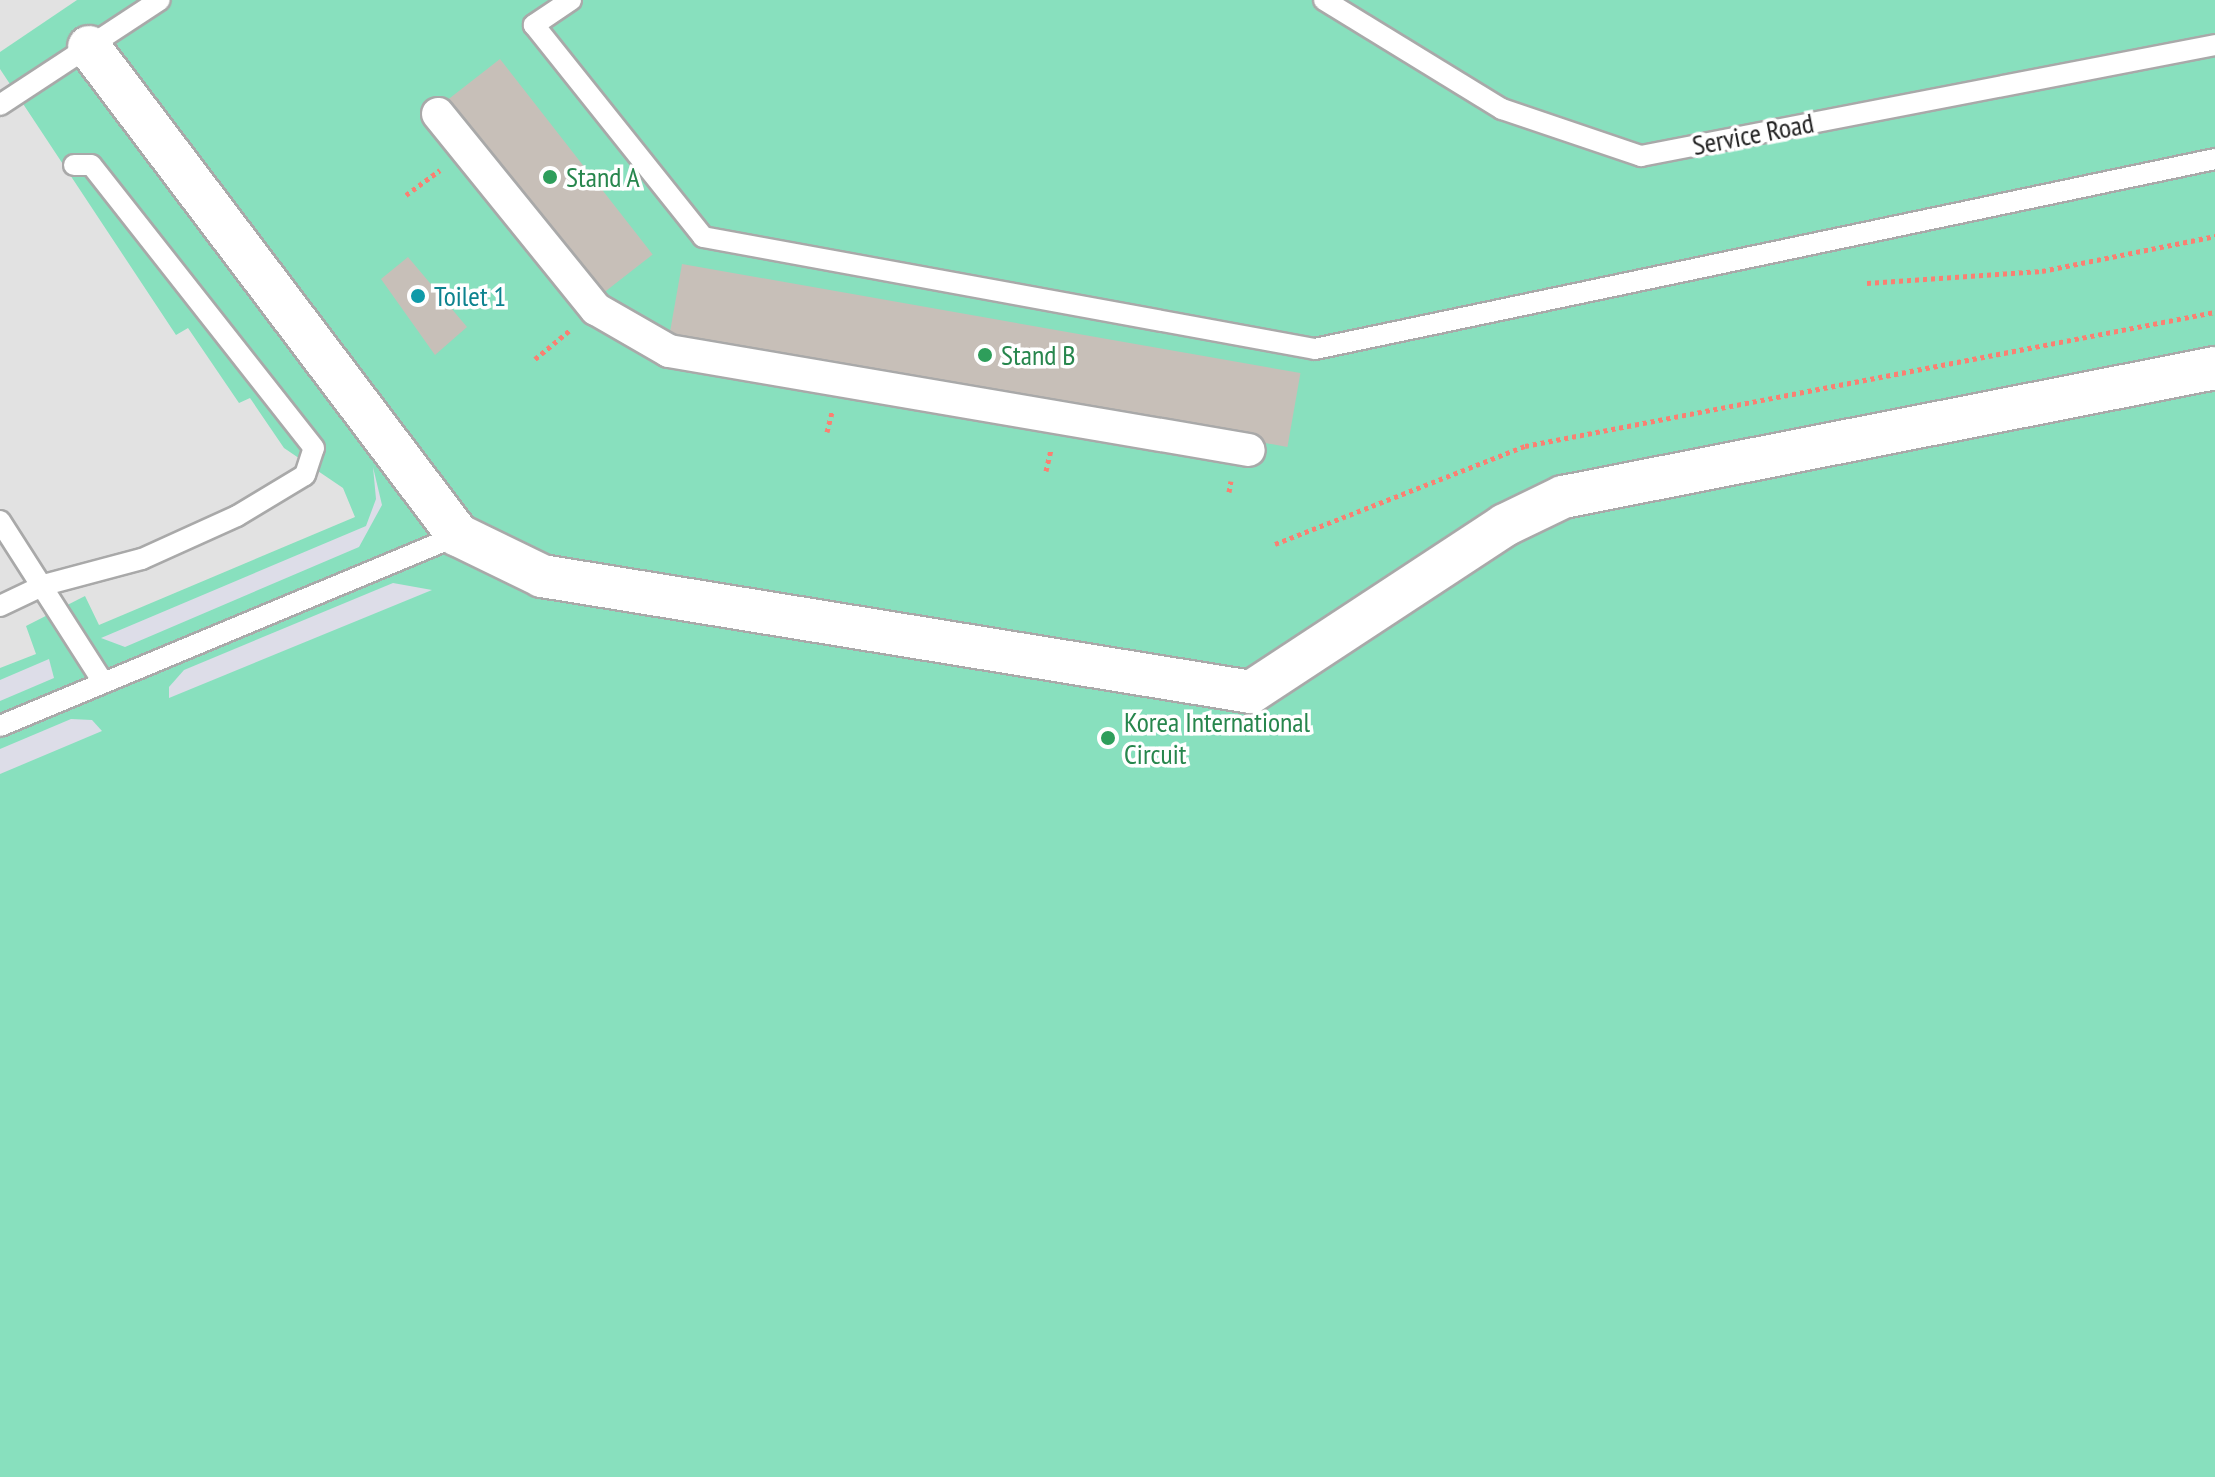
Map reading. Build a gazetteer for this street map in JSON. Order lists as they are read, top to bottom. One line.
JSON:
{"streets":{"lane":["Service Road"]},"places":["Stand A","Toilet 1","Stand B","Korea International Circuit"]}
